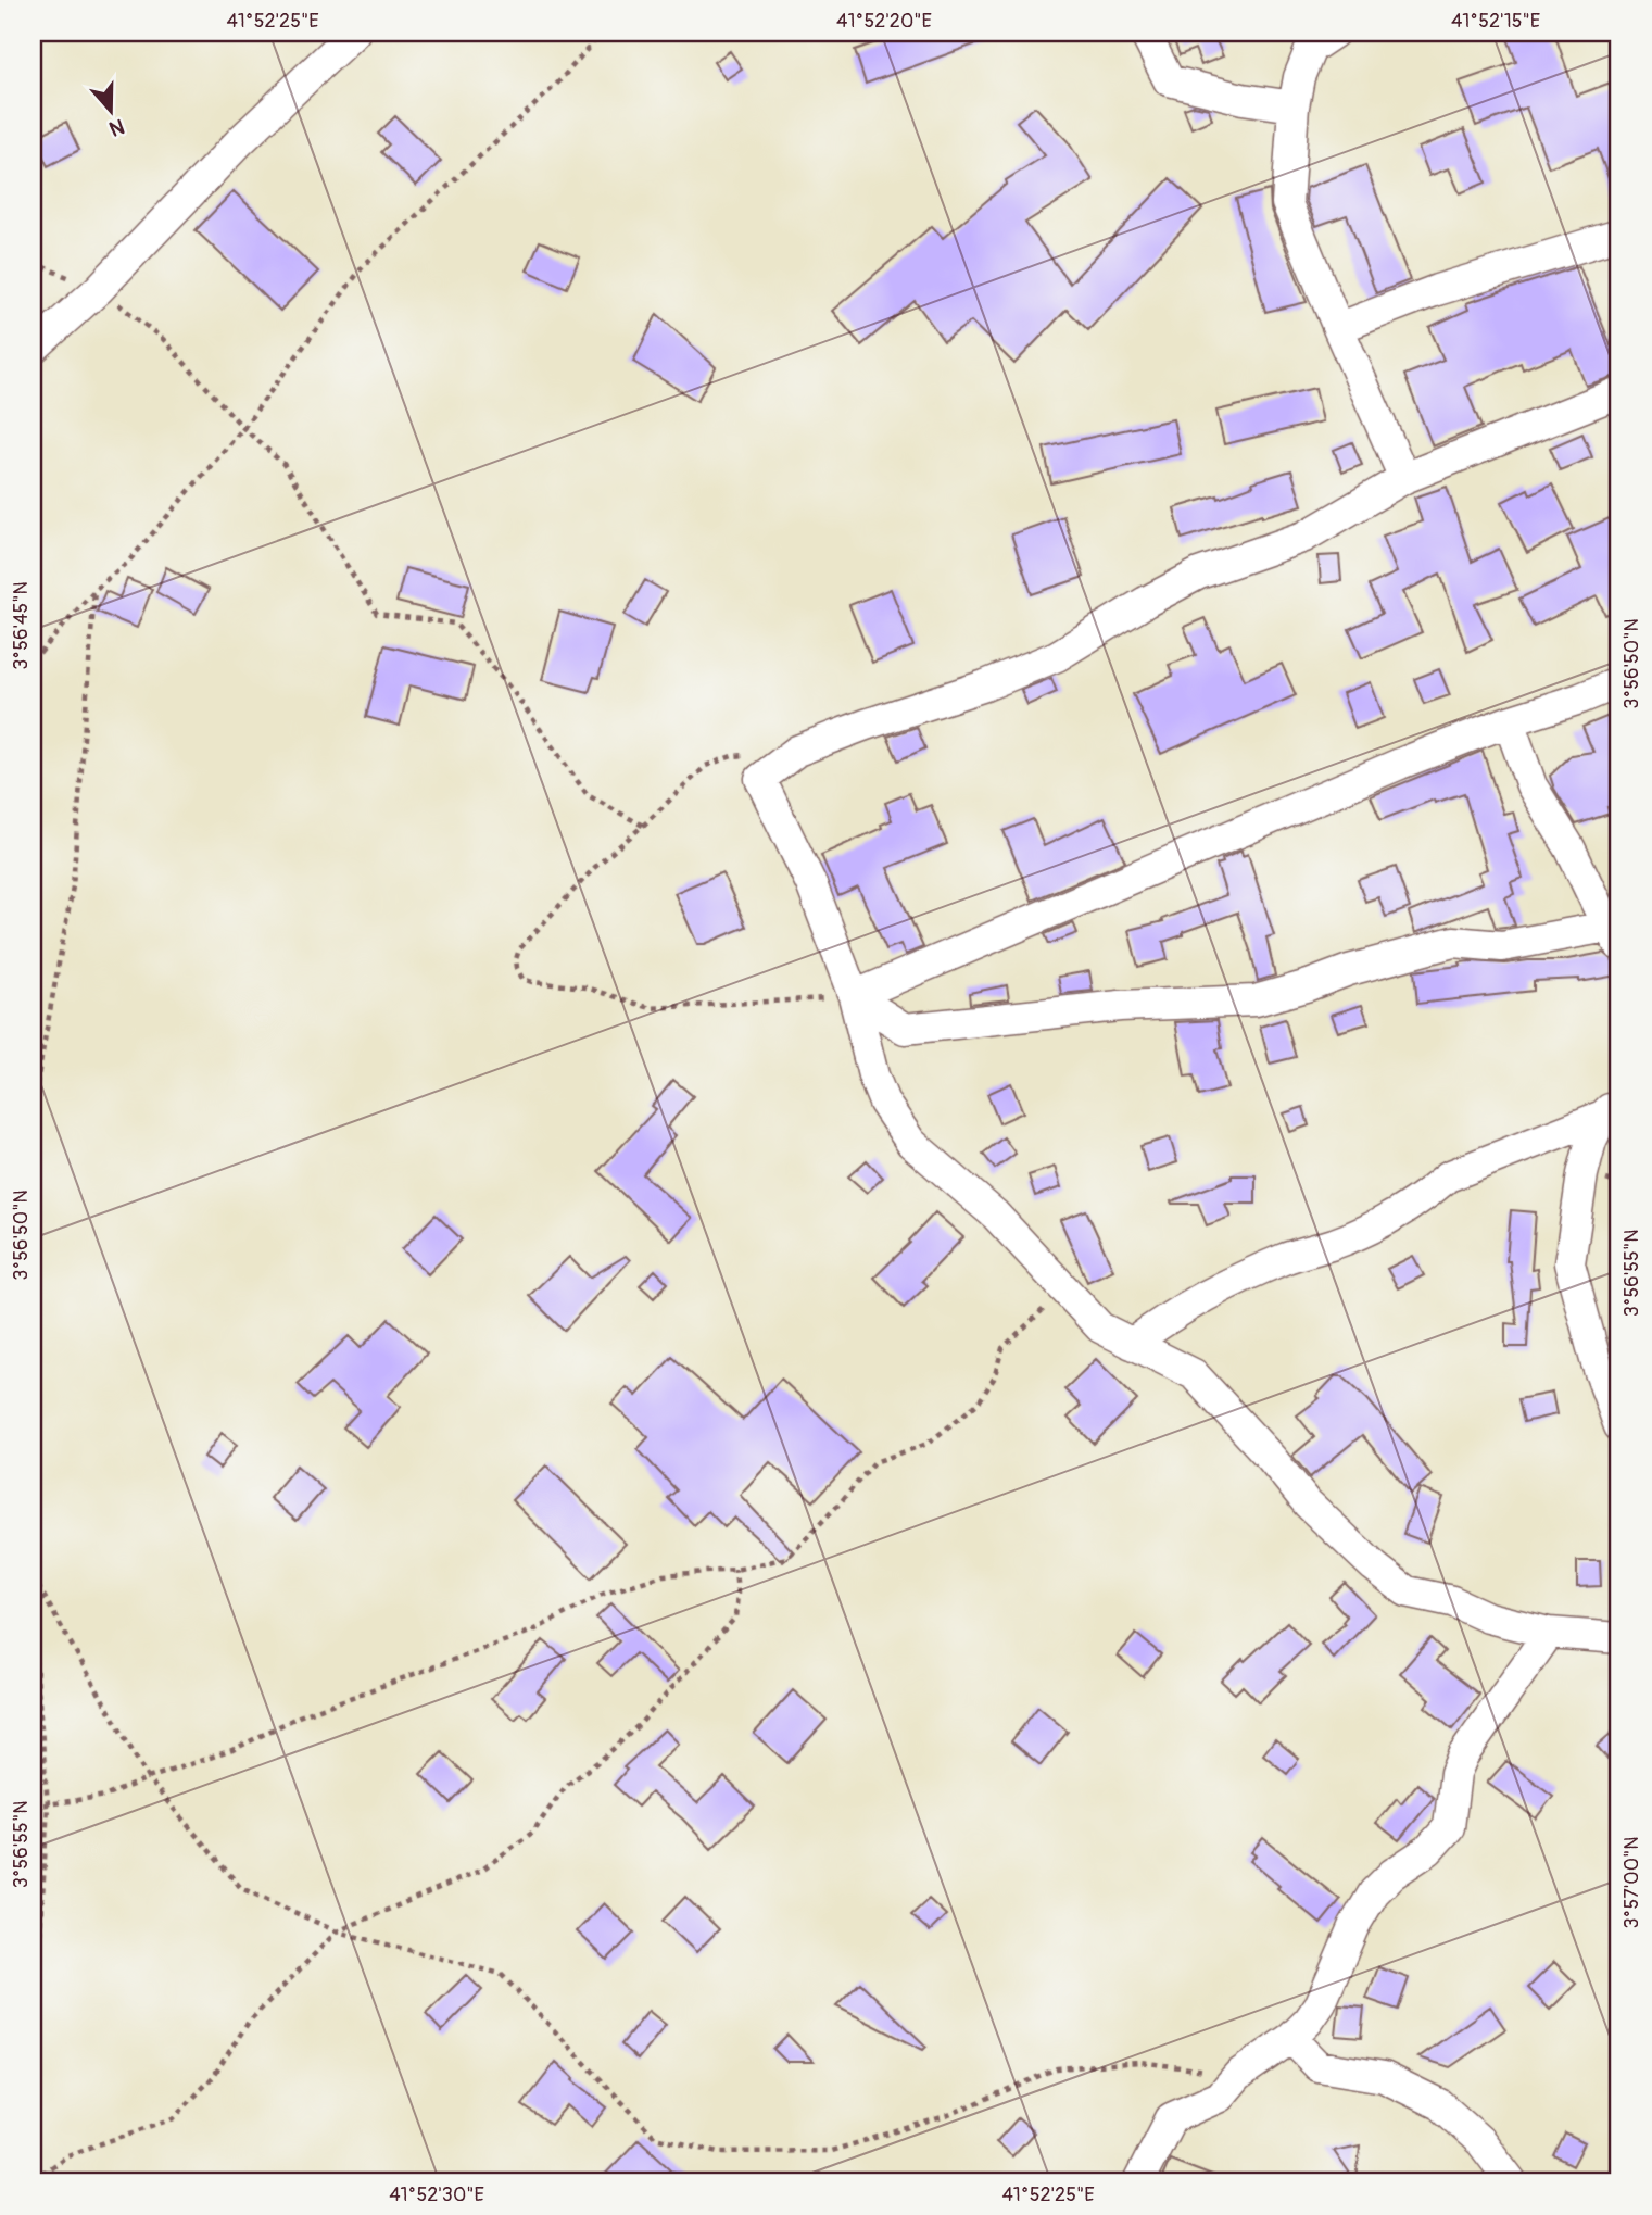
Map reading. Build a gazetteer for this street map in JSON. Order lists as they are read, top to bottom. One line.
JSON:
{"north":"bottom","coordinates":["41°52'25\"E","41°52'20\"E","41°52'15\"E","3°56'45\"N","3°56'50\"N","3°56'55\"N","3°57'00\"N","41°52'30\"E"]}
